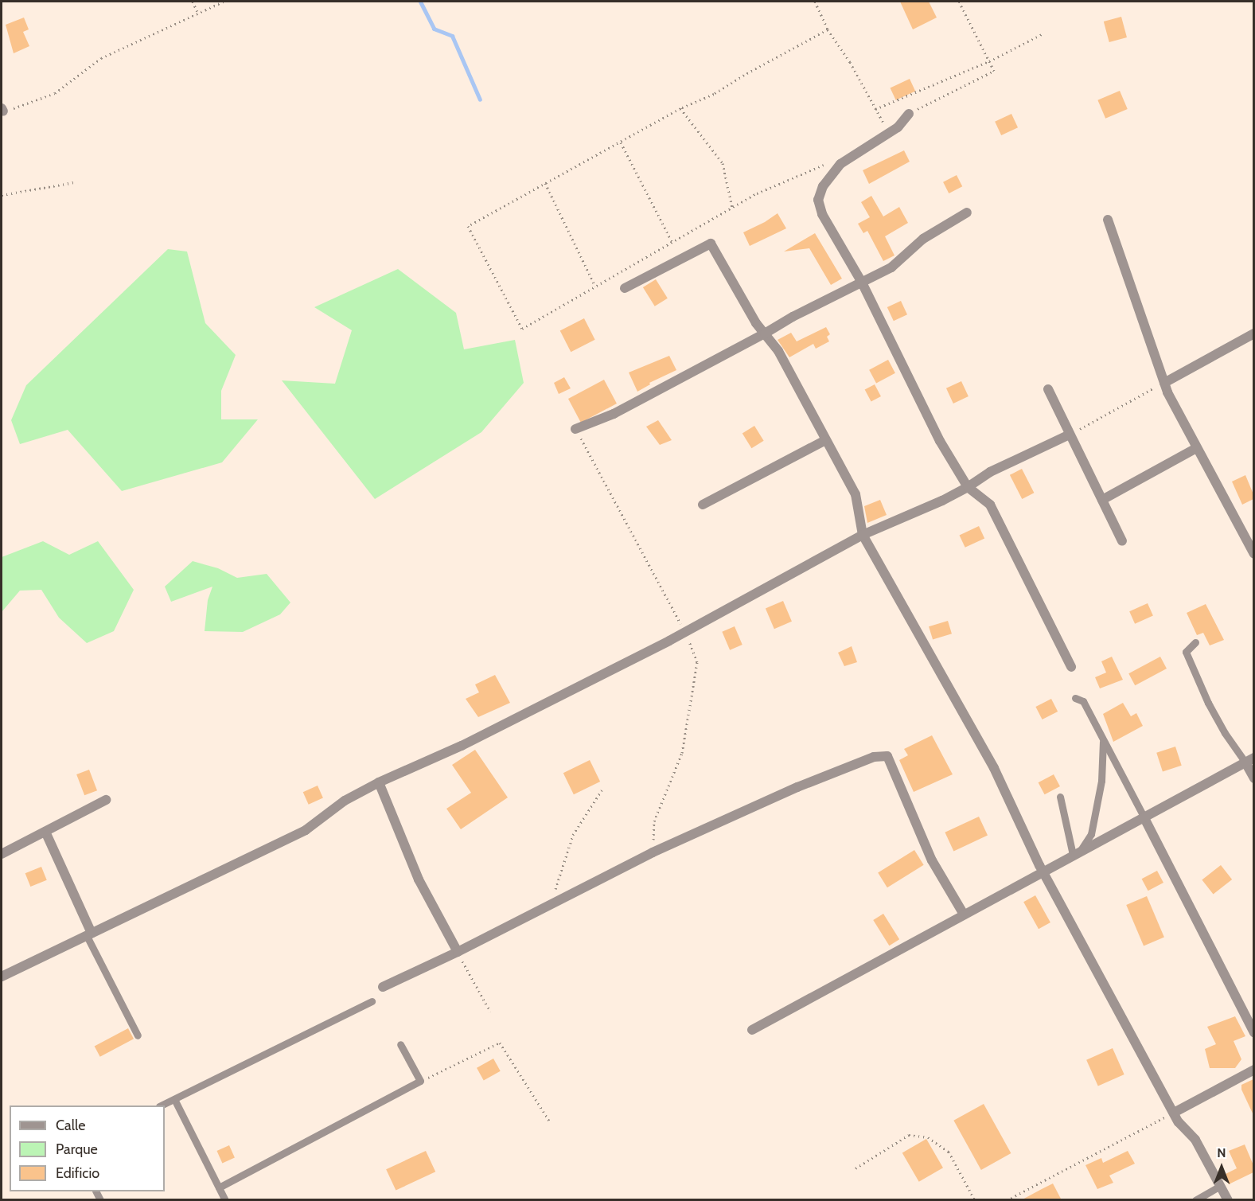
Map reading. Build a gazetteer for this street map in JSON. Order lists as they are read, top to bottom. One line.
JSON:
{"legend":["Calle","Parque","Edificio"],"north":"top"}
